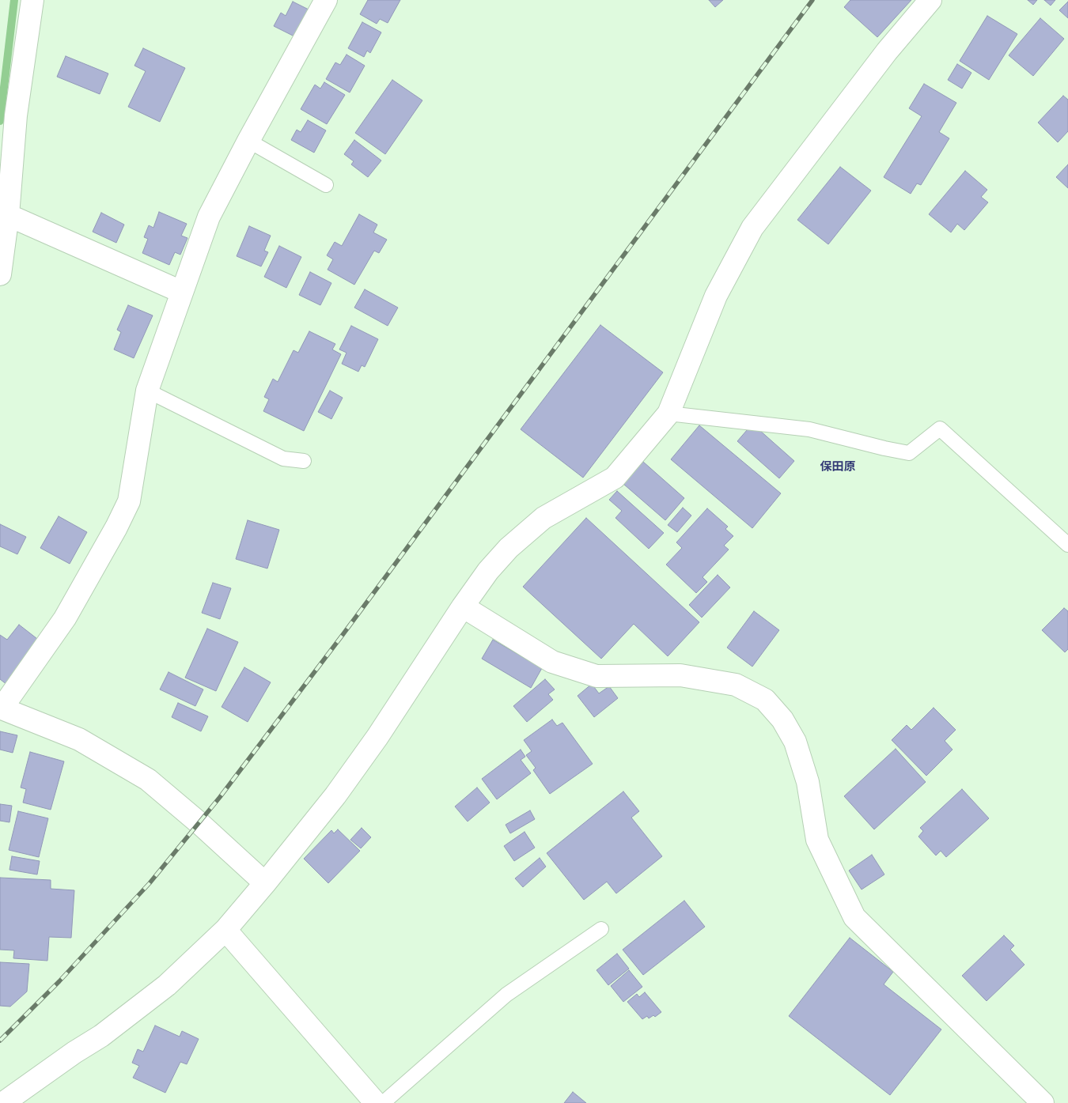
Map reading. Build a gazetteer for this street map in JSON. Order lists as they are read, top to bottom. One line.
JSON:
{"districts":["保田原"]}
